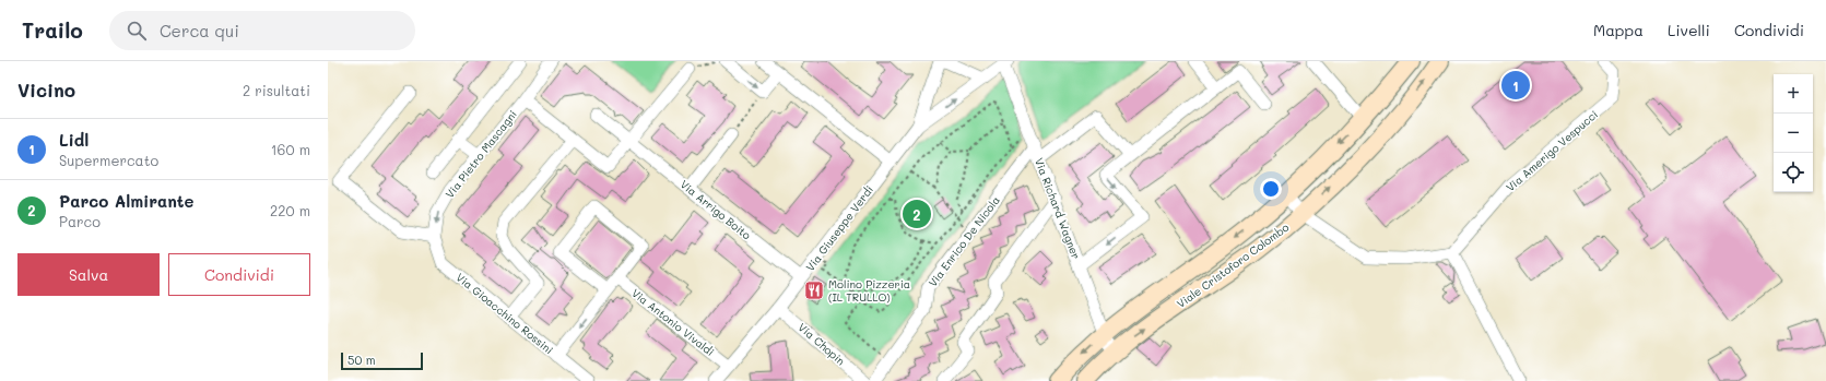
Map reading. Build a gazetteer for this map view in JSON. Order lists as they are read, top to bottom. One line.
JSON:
{"streets":{"main road":["Viale Cristoforo Colombo"],"street":["Via Amerigo Vespucci","Via Pietro Mascagni","Via Richard Wagner","Via Arrigo Boito","Via Giuseppe Verdi","Via Enrico De Nicola","Via Gioacchino Rossini","Via Antonio Vivaldi","Via Chopin"]},"crossings":[["Via Pietro Mascagni","Via Gioacchino Rossini"],["Via Richard Wagner","Via Enrico De Nicola"],["Via Richard Wagner","Viale Cristoforo Colombo"],["Via Arrigo Boito","Via Giuseppe Verdi"],["Via Giuseppe Verdi","Via Antonio Vivaldi"],["Via Giuseppe Verdi","Via Chopin"]],"places":{"restaurant":["Molino Pizzeria (IL TRULLO)"]},"scale_bar":"50 m","page":{"header":"Trailo","search":"Cerca qui","nav":["Mappa","Livelli","Condividi"],"heading":["Vicino","2 risultati"],"pins":["1","2"],"map_buttons":["+","−"],"list":[{"mark":"1","name":"Lidl","note":"Supermercato","value":"160 m"},{"mark":"2","name":"Parco Almirante","note":"Parco","value":"220 m"}],"buttons":["Salva","Condividi"],"scale":"50 m"}}
